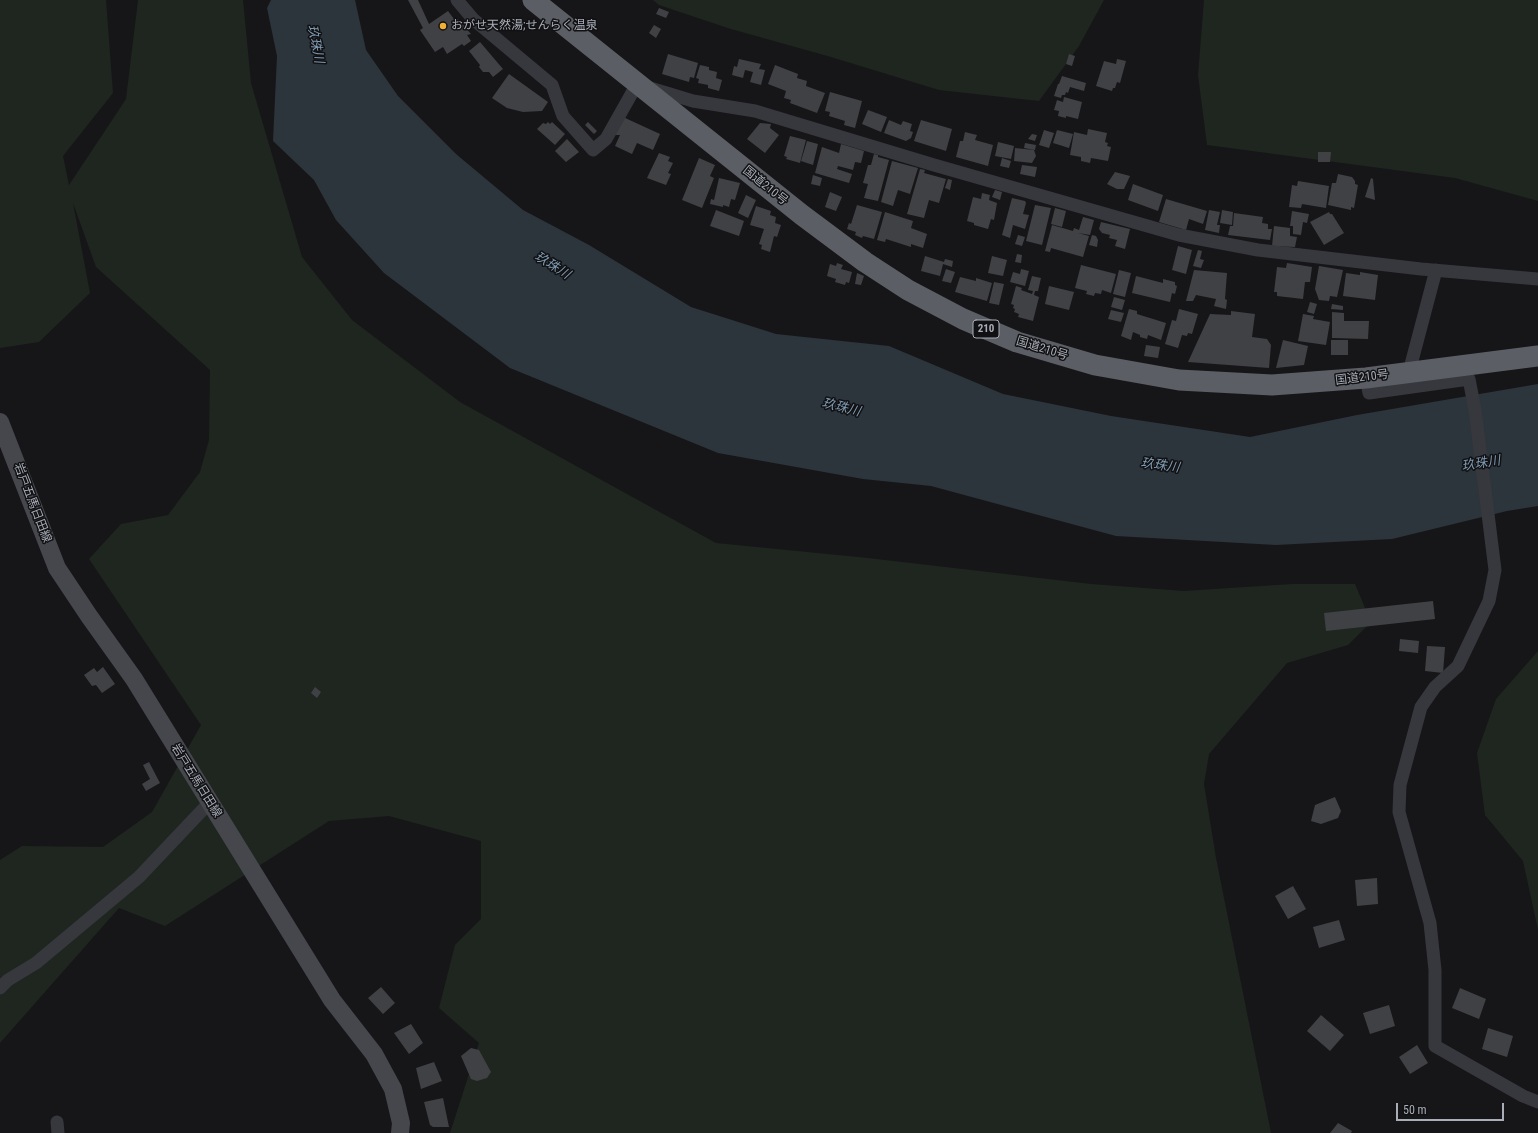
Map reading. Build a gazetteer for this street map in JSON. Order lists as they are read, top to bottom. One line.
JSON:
{"streets":{"highway":["国道210号","210"],"main road":["岩戸五馬日田線"]},"water":["玖珠川"],"places":["おがせ天然湯;せんらく温泉"],"scale_bar":"50 m"}
